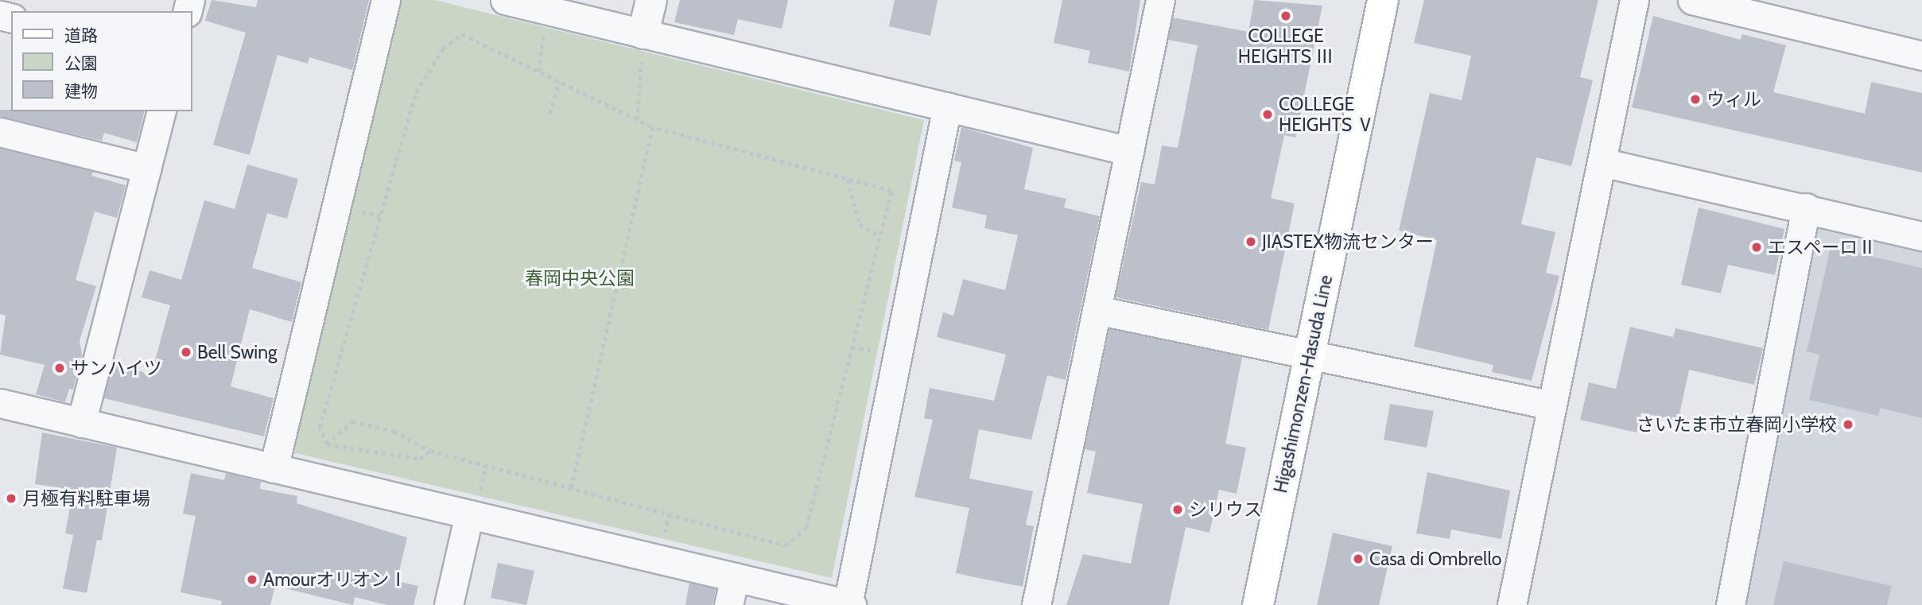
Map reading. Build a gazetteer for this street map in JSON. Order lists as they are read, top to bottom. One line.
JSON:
{"streets":{"main road":["Higashimonzen-Hasuda Line"]},"parks":["春岡中央公園"],"places":["COLLEGE HEIGHTS Ⅲ","ウィル","COLLEGE HEIGHTS Ⅴ","JIASTEX物流センター","エスペーロⅡ","Bell Swing","サンハイツ","さいたま市立春岡小学校","月極有料駐車場","シリウス","Casa di Ombrello","AmourオリオンⅠ"],"legend":["道路","公園","建物"]}
